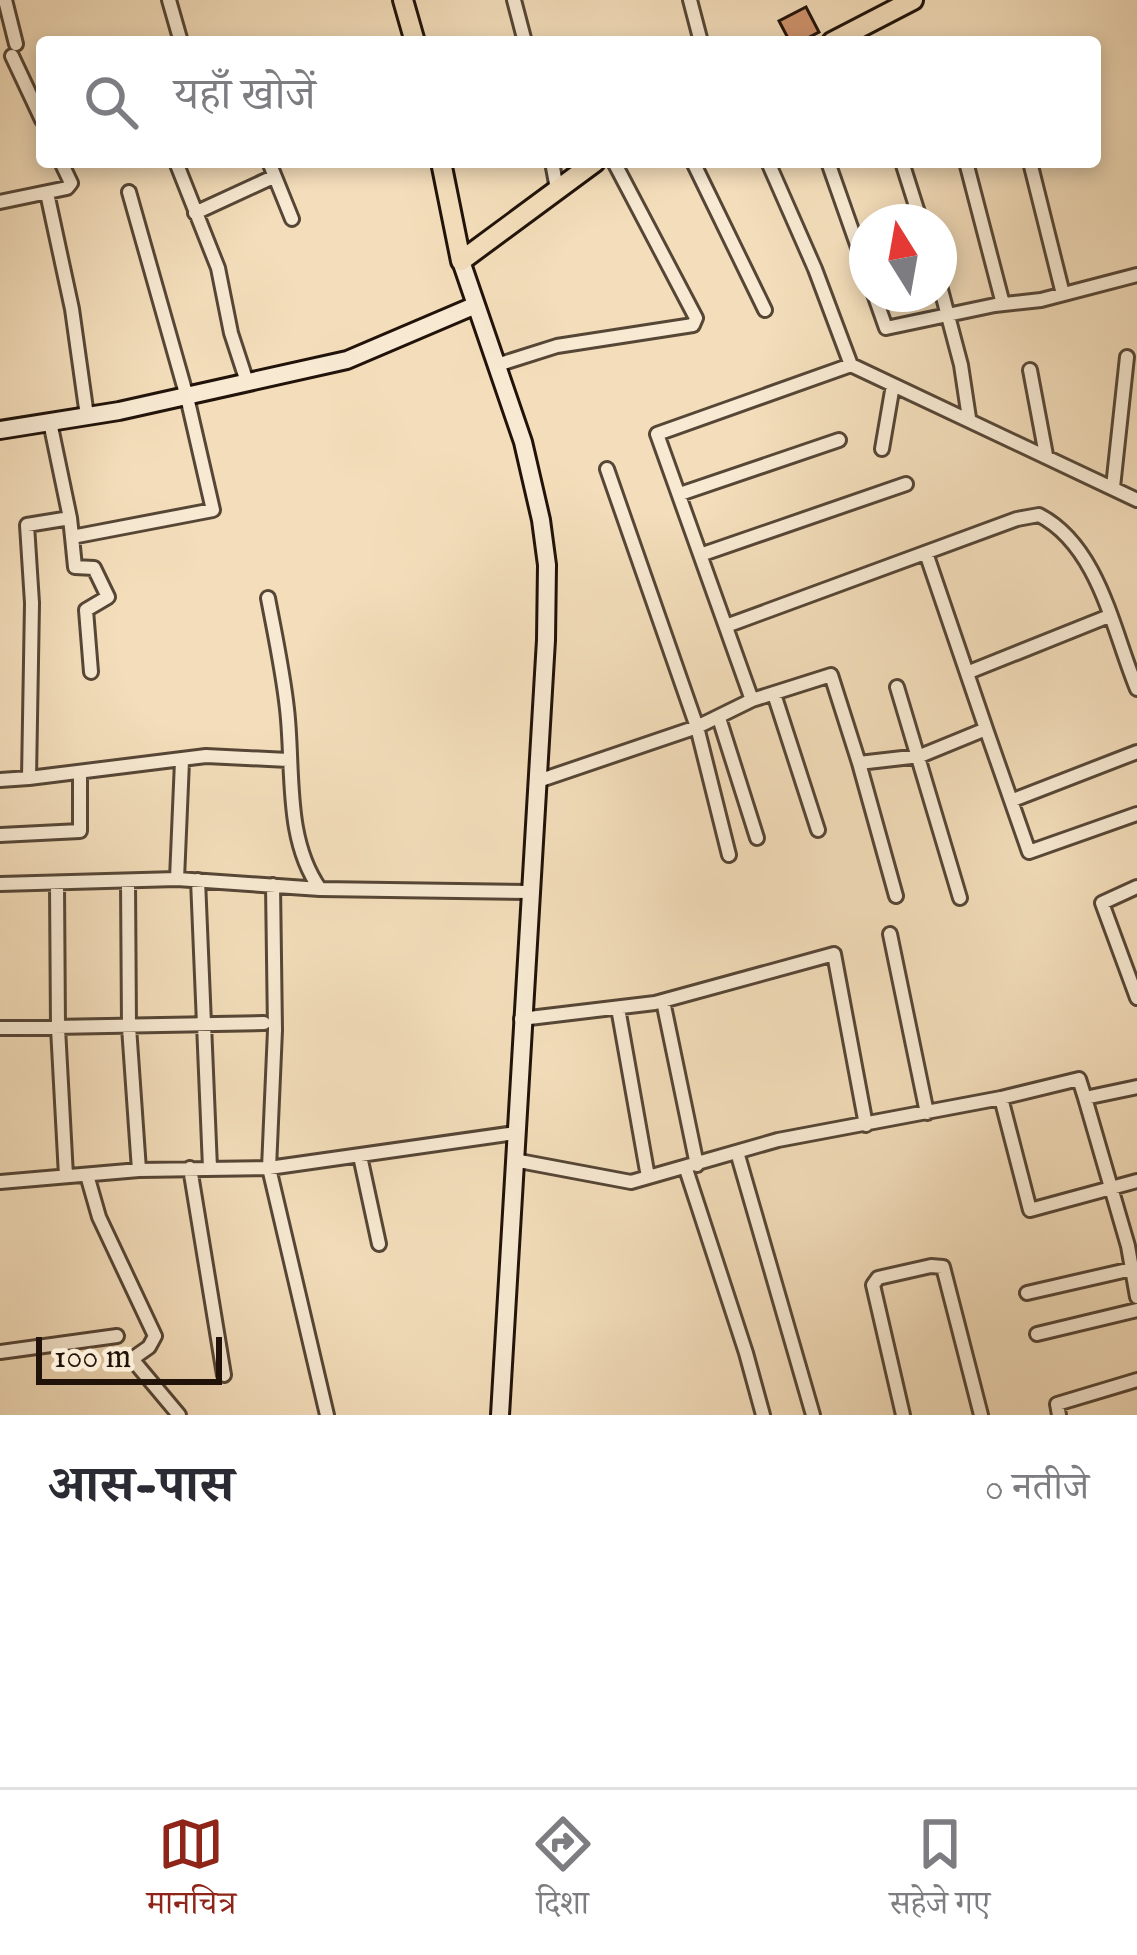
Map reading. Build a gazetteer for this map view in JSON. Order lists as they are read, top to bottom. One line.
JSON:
{"scale_bar":"100 m","north":"top","page":{"search":"यहाँ खोजें","scale":"100 m","heading":["आस-पास","0 नतीजे"],"nav":["मानचित्र","दिशा","सहेजे गए"]}}
